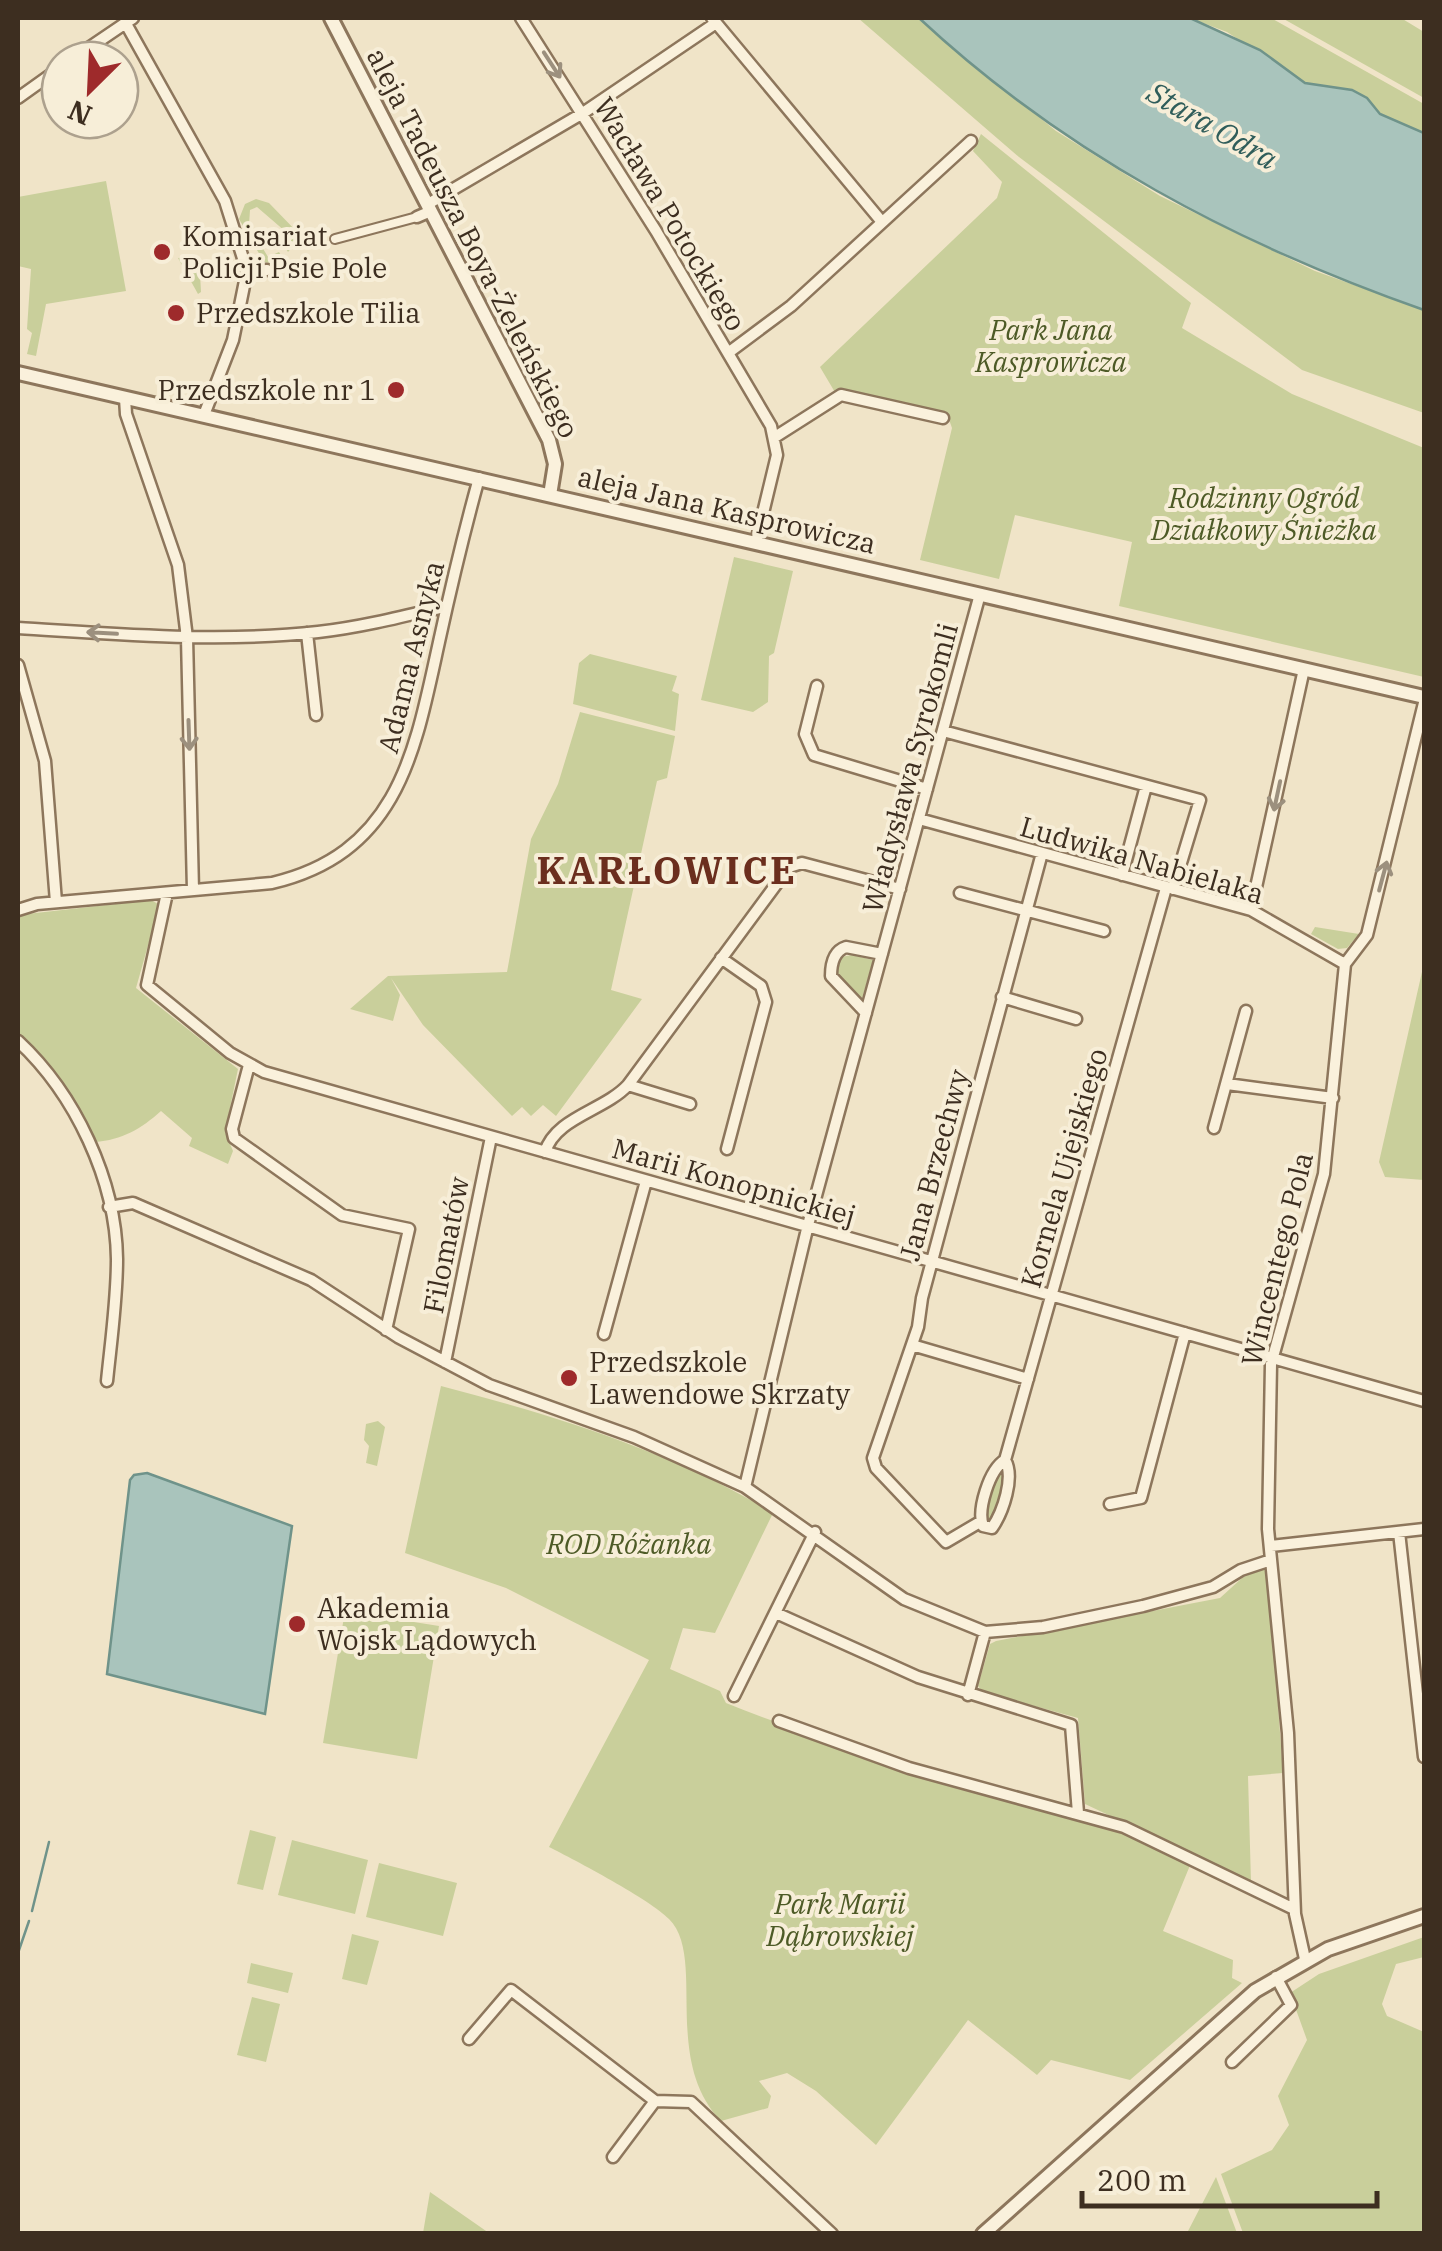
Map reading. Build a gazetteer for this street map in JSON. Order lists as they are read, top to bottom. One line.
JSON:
{"streets":{"street":["Wacława Potockiego","aleja Tadeusza Boya-Żeleńskiego","aleja Jana Kasprowicza","Adama Asnyka","Władysława Syrokomli","Ludwika Nabielaka","Jana Brzechwy","Kornela Ujejskiego","Marii Konopnickiej","Filomatów","Wincentego Pola"]},"crossings":[["aleja Tadeusza Boya-Żeleńskiego","aleja Jana Kasprowicza"],["aleja Jana Kasprowicza","Adama Asnyka"],["aleja Jana Kasprowicza","Władysława Syrokomli"],["aleja Jana Kasprowicza","Wincentego Pola"],["Adama Asnyka","Marii Konopnickiej"],["Władysława Syrokomli","Ludwika Nabielaka"],["Władysława Syrokomli","Marii Konopnickiej"],["Ludwika Nabielaka","Jana Brzechwy"],["Ludwika Nabielaka","Kornela Ujejskiego"],["Ludwika Nabielaka","Wincentego Pola"],["Jana Brzechwy","Kornela Ujejskiego"],["Jana Brzechwy","Marii Konopnickiej"],["Kornela Ujejskiego","Marii Konopnickiej"],["Marii Konopnickiej","Filomatów"],["Marii Konopnickiej","Wincentego Pola"]],"districts":["KARŁOWICE"],"water":["Stara Odra"],"parks":["Park Jana Kasprowicza","Rodzinny Ogród Działkowy Śnieżka","ROD Różanka","Park Marii Dąbrowskiej"],"places":["Komisariat Policji Psie Pole","Przedszkole Tilia","Przedszkole nr 1","Przedszkole Lawendowe Skrzaty","Akademia Wojsk Lądowych"],"scale_bar":"200 m","north":"bottom left"}
